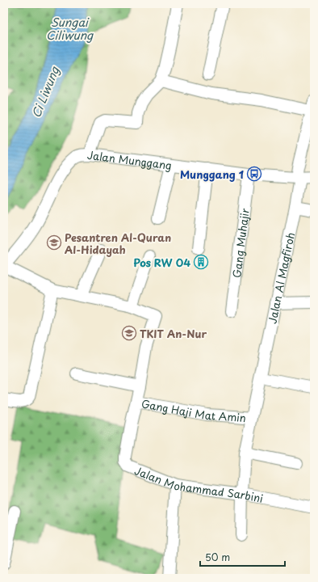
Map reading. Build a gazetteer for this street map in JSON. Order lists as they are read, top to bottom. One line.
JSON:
{"streets":{"street":["Jalan Munggang","Gang Muhajir","Jalan Al Magfiroh","Gang Haji Mat Amin","Jalan Mohammad Sarbini"]},"crossings":[["Jalan Munggang","Gang Muhajir"],["Jalan Munggang","Jalan Al Magfiroh"],["Jalan Munggang","Jalan Mohammad Sarbini"],["Jalan Al Magfiroh","Gang Haji Mat Amin"],["Jalan Al Magfiroh","Jalan Mohammad Sarbini"],["Gang Haji Mat Amin","Jalan Mohammad Sarbini"]],"water":["Sungai Ciliwung","Ci Liwung"],"places":{"bus stop":["Munggang 1"],"school or university":["Pesantren Al-Quran Al-Hidayah","TKIT An-Nur"],"building":["Pos RW 04"]},"scale_bar":"50 m"}
